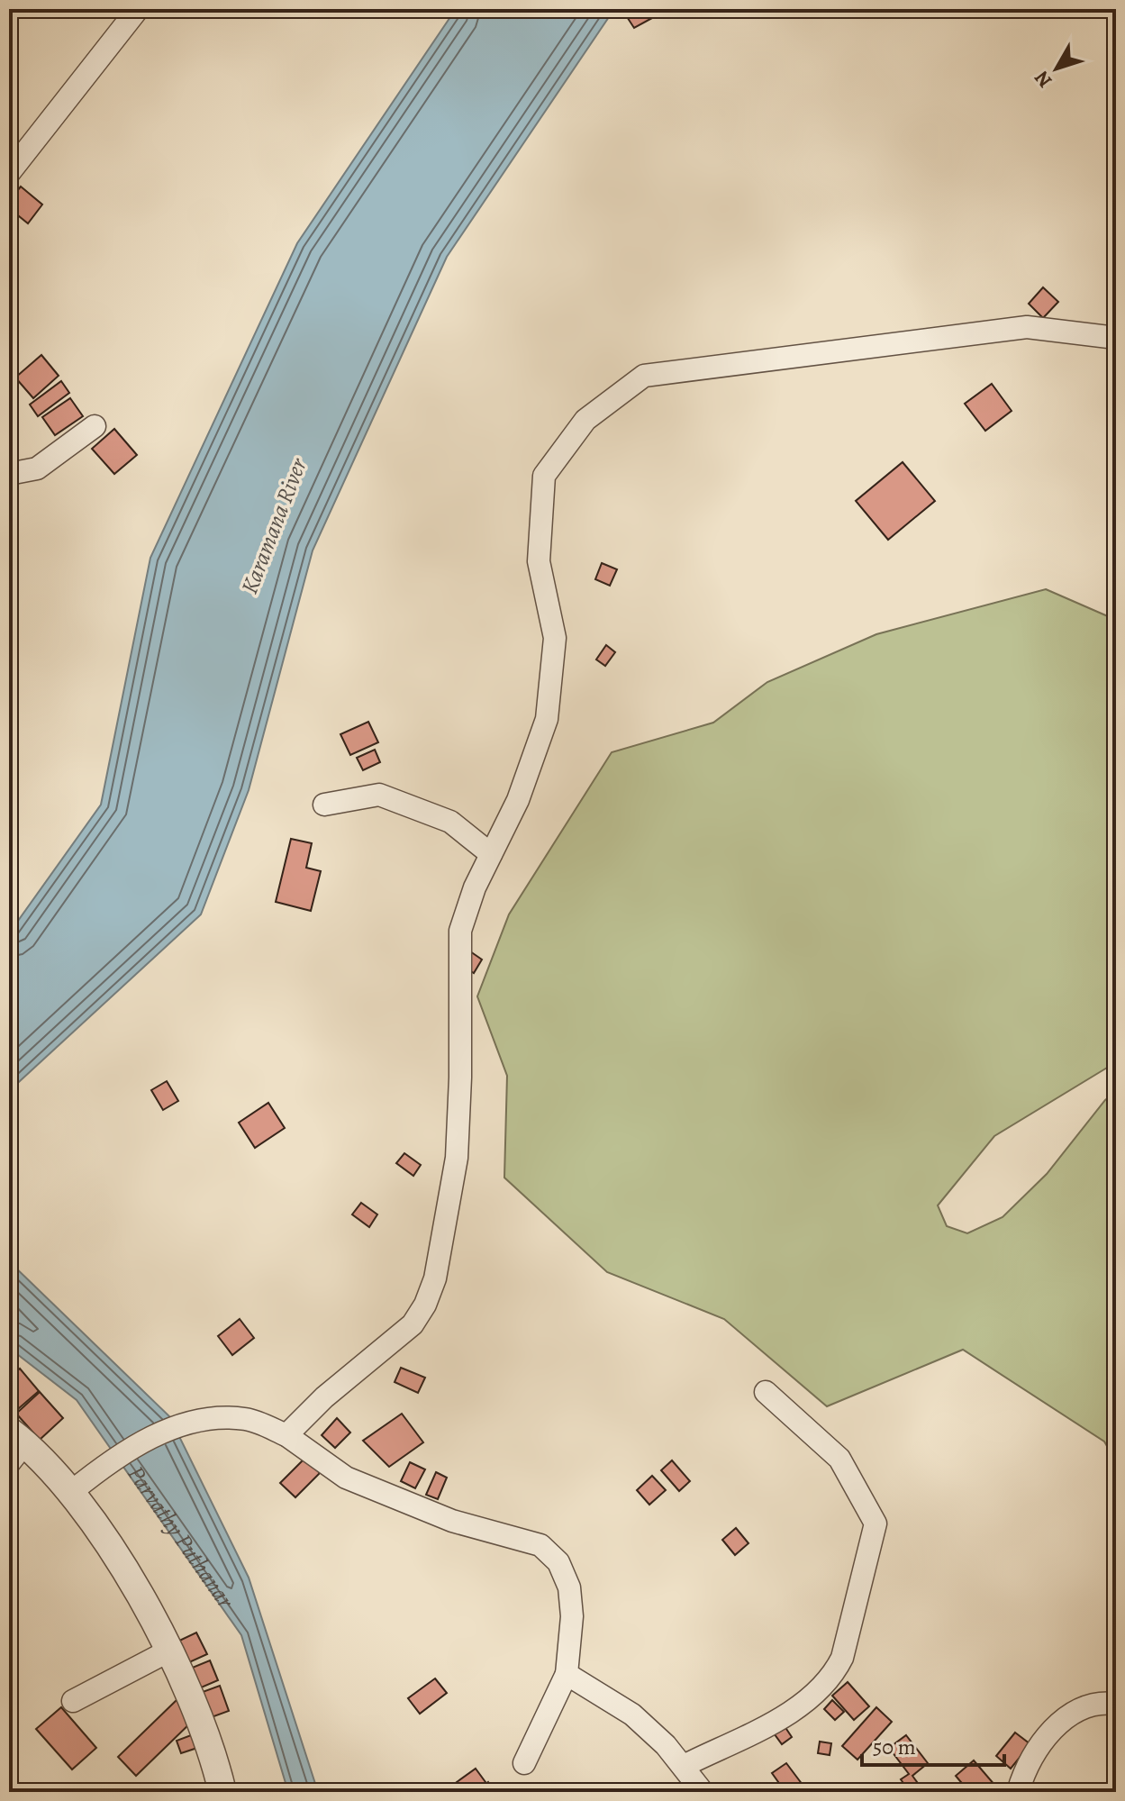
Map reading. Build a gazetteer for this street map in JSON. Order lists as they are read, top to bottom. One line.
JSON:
{"water":["Karamana River","Parvathy Puthanar"],"scale_bar":"50 m","north":"bottom left"}
